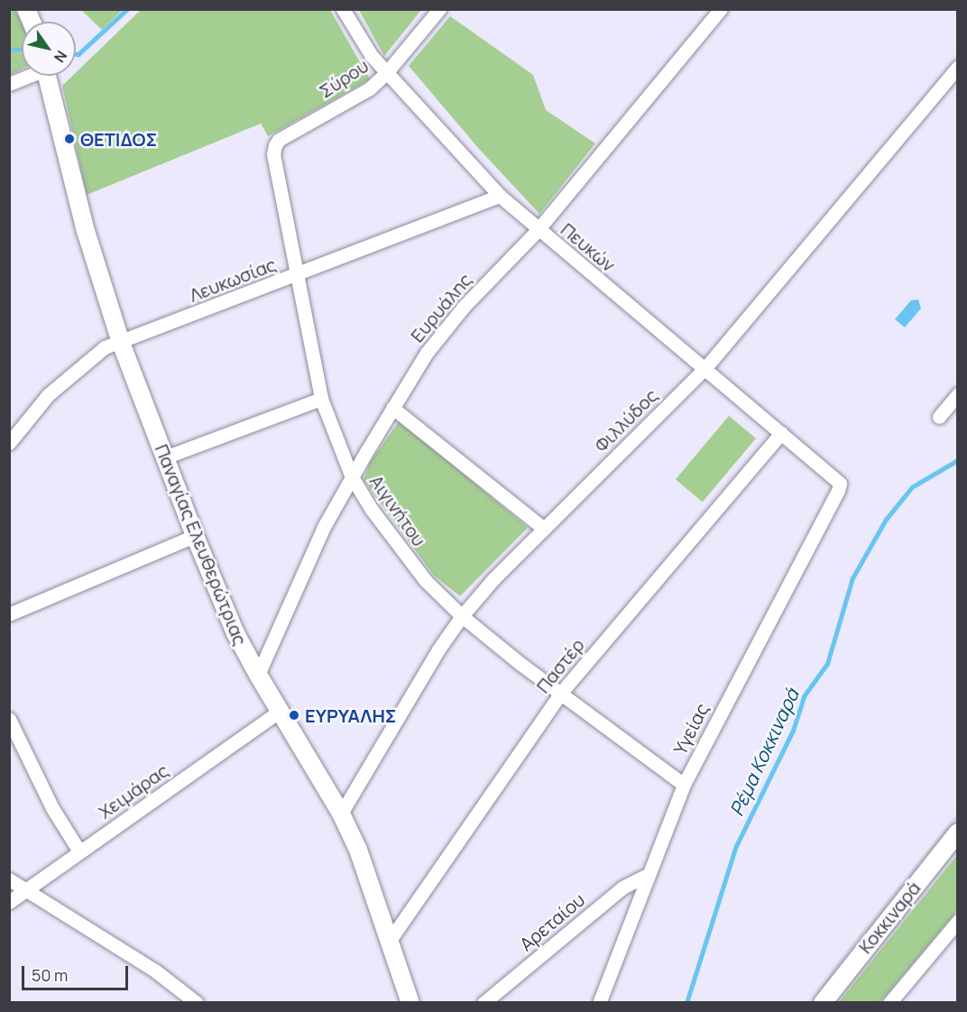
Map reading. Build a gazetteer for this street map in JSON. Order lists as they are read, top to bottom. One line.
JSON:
{"streets":{"street":["Σύρου","Πευκών","Λευκωσίας","Ευρυάλης","Φιλλύδος","Αιγινήτου","Παναγίας Ελευθερώτριας","Παστέρ","Υγείας","Χειμάρας","Κοκκιναρά","Αρεταίου"]},"crossings":[["Σύρου","Πευκών"],["Σύρου","Αιγινήτου"],["Πευκών","Λευκωσίας"],["Πευκών","Ευρυάλης"],["Πευκών","Φιλλύδος"],["Πευκών","Παστέρ"],["Πευκών","Υγείας"],["Λευκωσίας","Αιγινήτου"],["Λευκωσίας","Παναγίας Ελευθερώτριας"],["Ευρυάλης","Αιγινήτου"],["Ευρυάλης","Παναγίας Ελευθερώτριας"],["Φιλλύδος","Αιγινήτου"],["Φιλλύδος","Παναγίας Ελευθερώτριας"],["Αιγινήτου","Παστέρ"],["Αιγινήτου","Υγείας"],["Παναγίας Ελευθερώτριας","Παστέρ"],["Παναγίας Ελευθερώτριας","Χειμάρας"],["Υγείας","Αρεταίου"]],"water":["Ρέμα Κοκκιναρά"],"places":["ΘΕΤΙΔΟΣ","ΕΥΡΥΑΛΗΣ"],"scale_bar":"50 m","north":"bottom right"}
